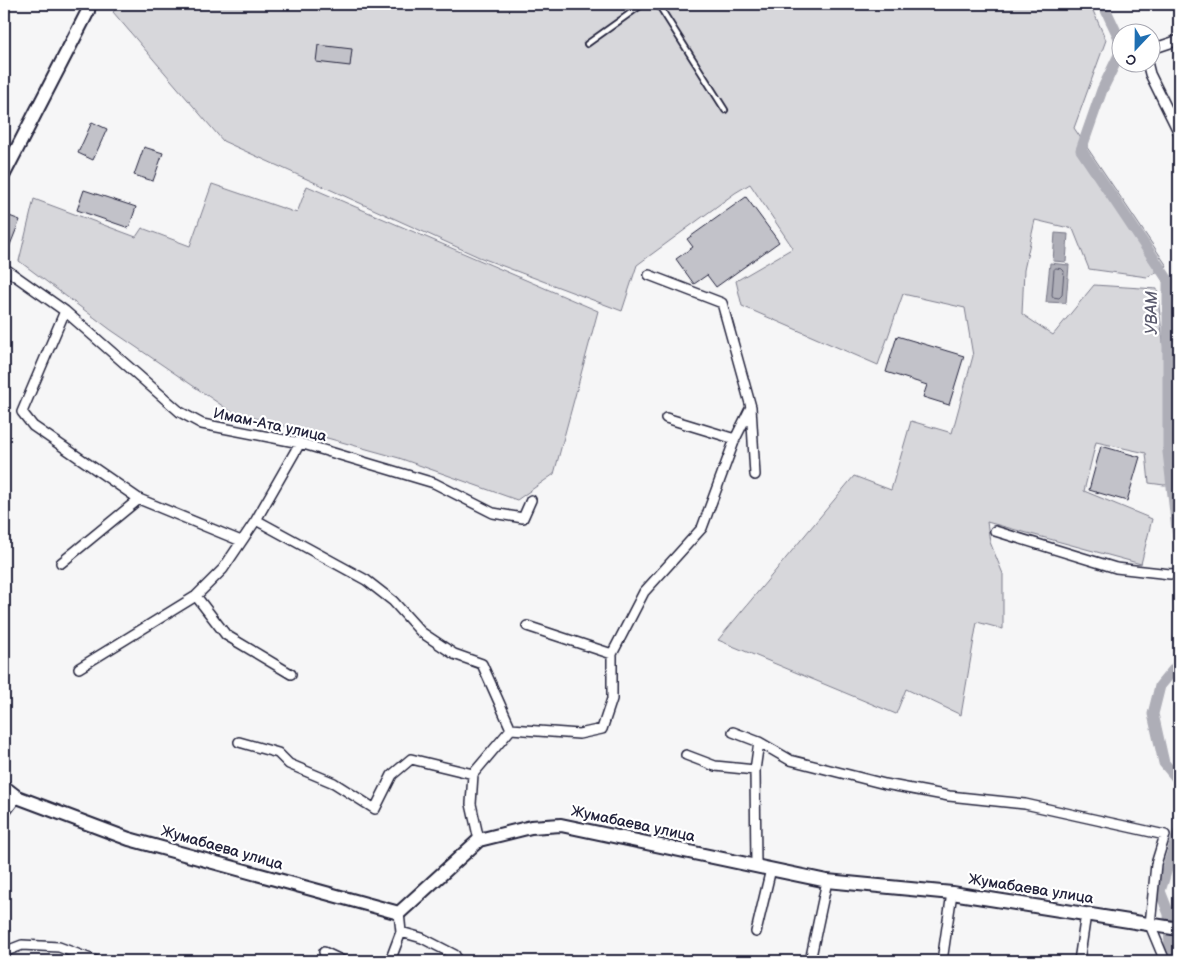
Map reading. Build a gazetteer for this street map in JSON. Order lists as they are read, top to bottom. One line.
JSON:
{"streets":{"street":["Имам-Ата улица","Жумабаева улица"]},"water":["УВАМ"],"north":"bottom"}
